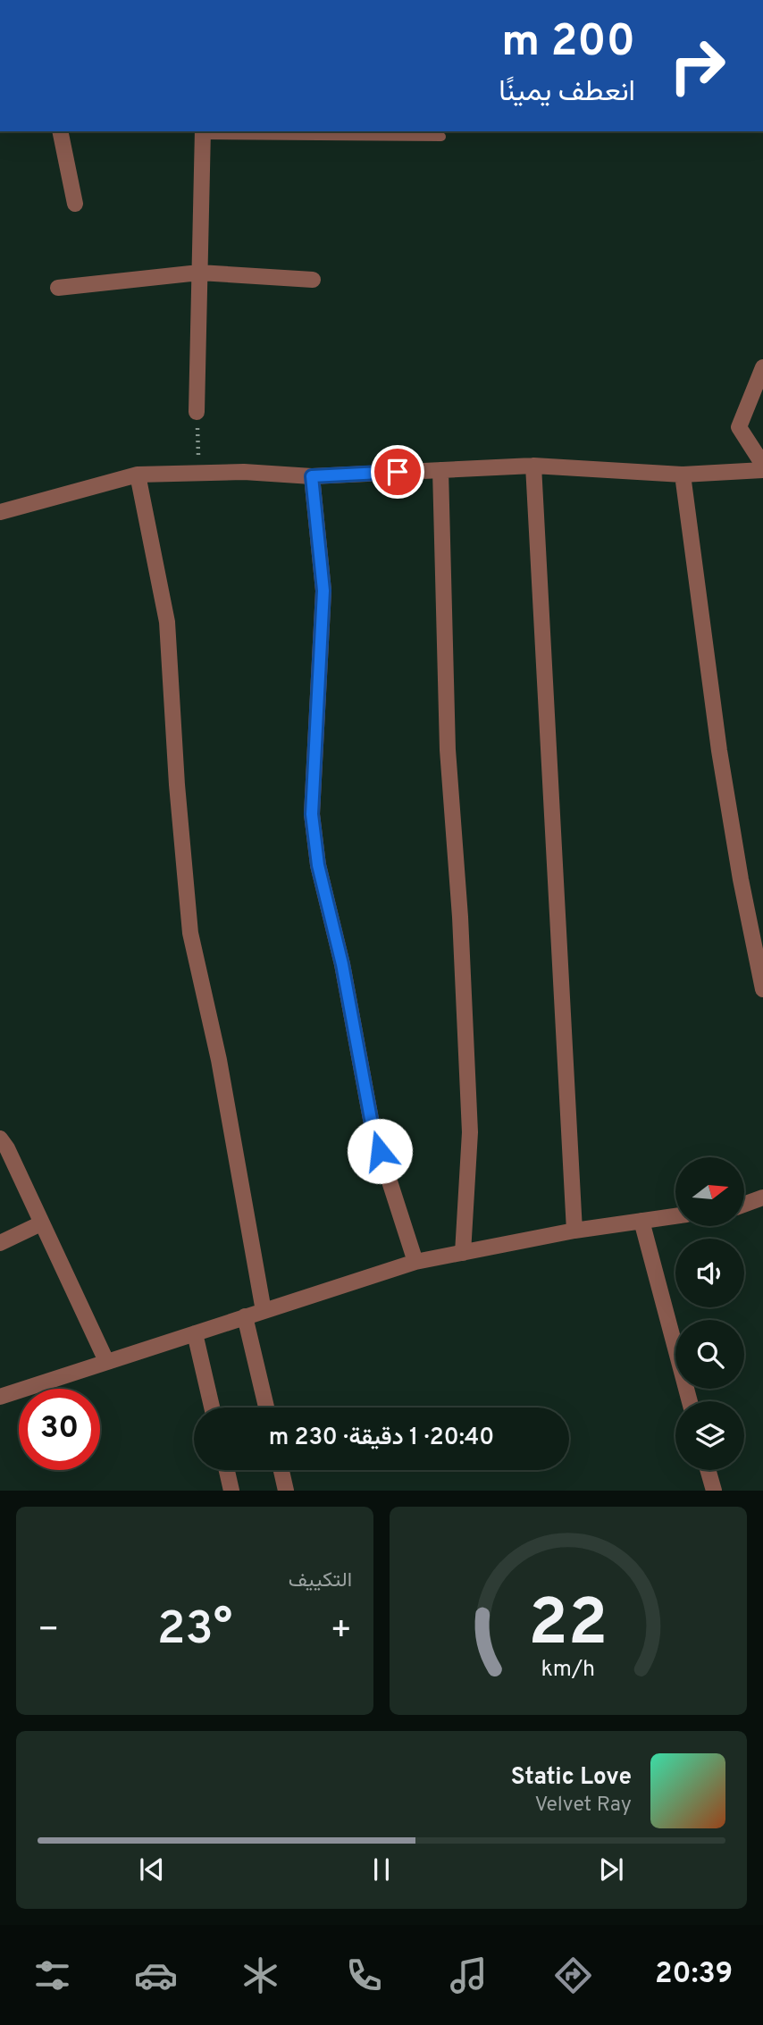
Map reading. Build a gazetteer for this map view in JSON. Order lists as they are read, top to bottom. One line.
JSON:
{"north":"right","page":{"turn":["200 m","انعطف يمينًا"],"limit":"30","trip":"20:40 · 1 دقيقة · 230 m","tile":"التكييف","heat":["−","23°","+"],"song":["Static Love","Velvet Ray"],"tabs":"20:39","gauge":["22","km/h"]}}
